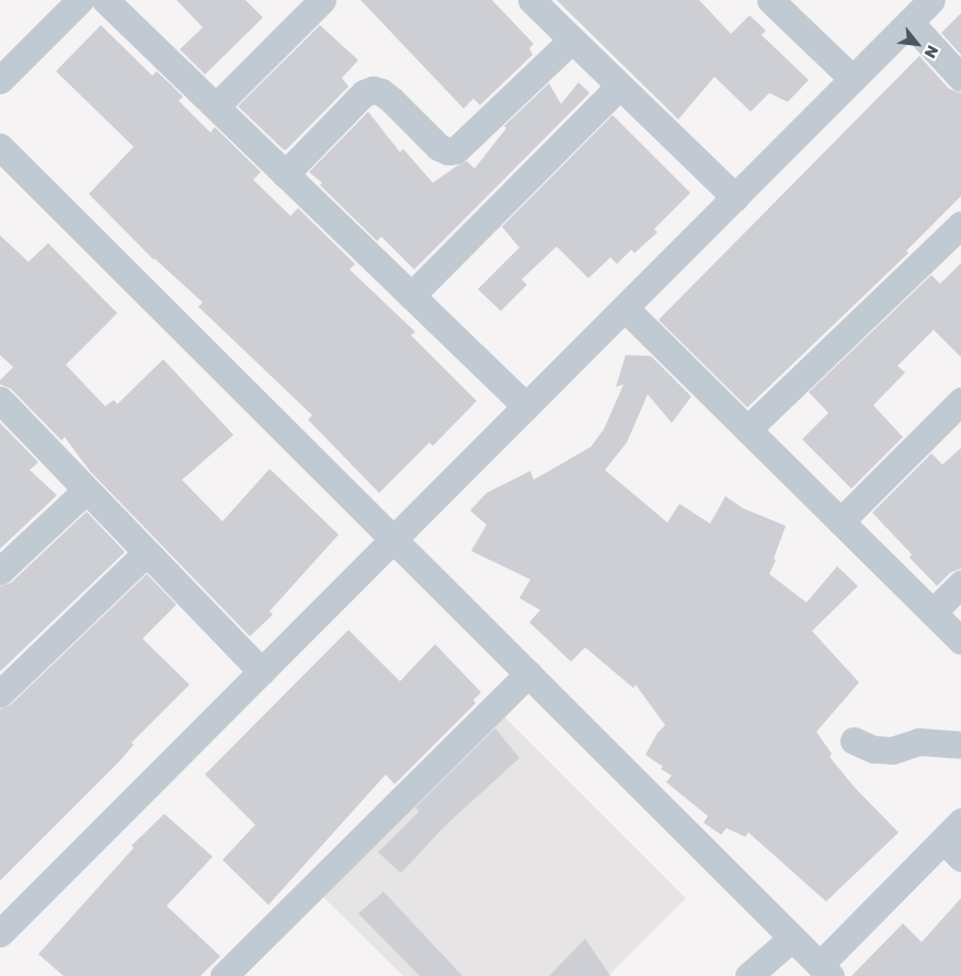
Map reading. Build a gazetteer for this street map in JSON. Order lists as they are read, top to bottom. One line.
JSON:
{"north":"bottom right"}
